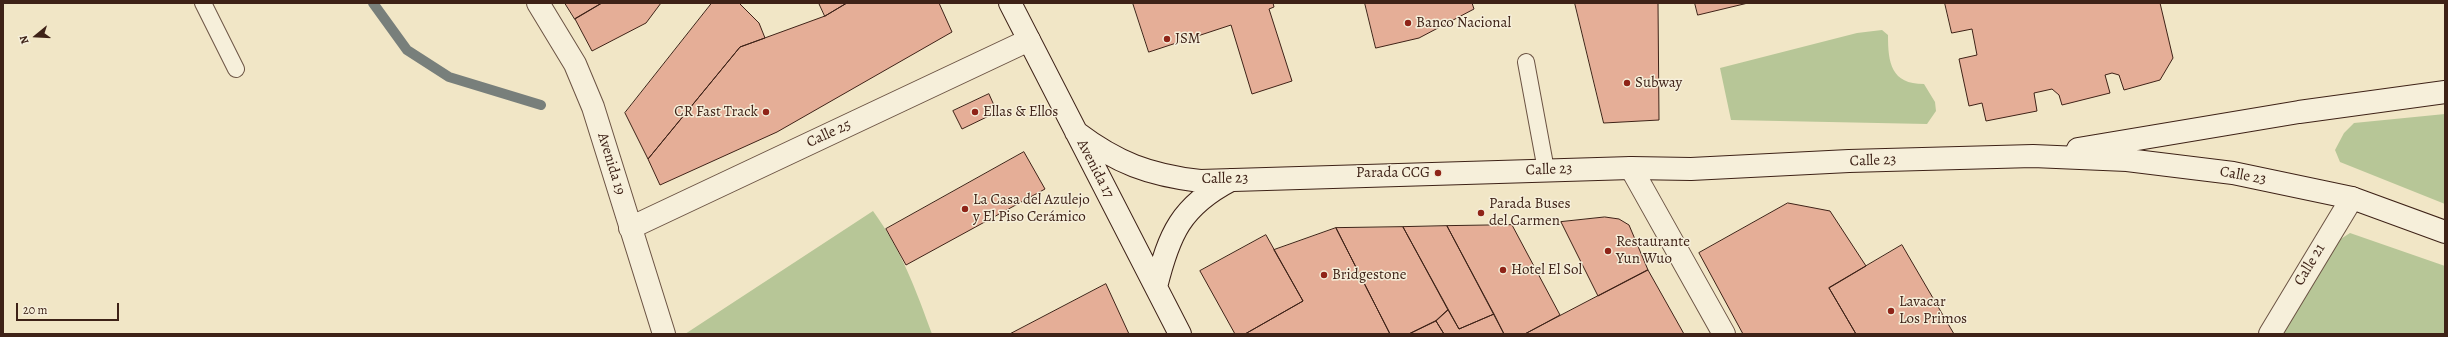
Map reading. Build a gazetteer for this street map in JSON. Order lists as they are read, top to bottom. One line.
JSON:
{"streets":{"main road":["Calle 25","Calle 23","Avenida 19","Avenida 17","Calle 21"]},"crossings":[["Calle 25","Avenida 19"],["Calle 25","Avenida 17"],["Calle 23","Avenida 17"],["Calle 23","Calle 21"]],"places":["Banco Nacional","JSM","Subway","CR Fast Track","Ellas & Ellos","Parada CCG","La Casa del Azulejo y El Piso Cerámico","Parada Buses del Carmen","Restaurante Yun Wuo","Hotel El Sol","Bridgestone","Lavacar Los Primos"],"scale_bar":"20 m","north":"left"}
